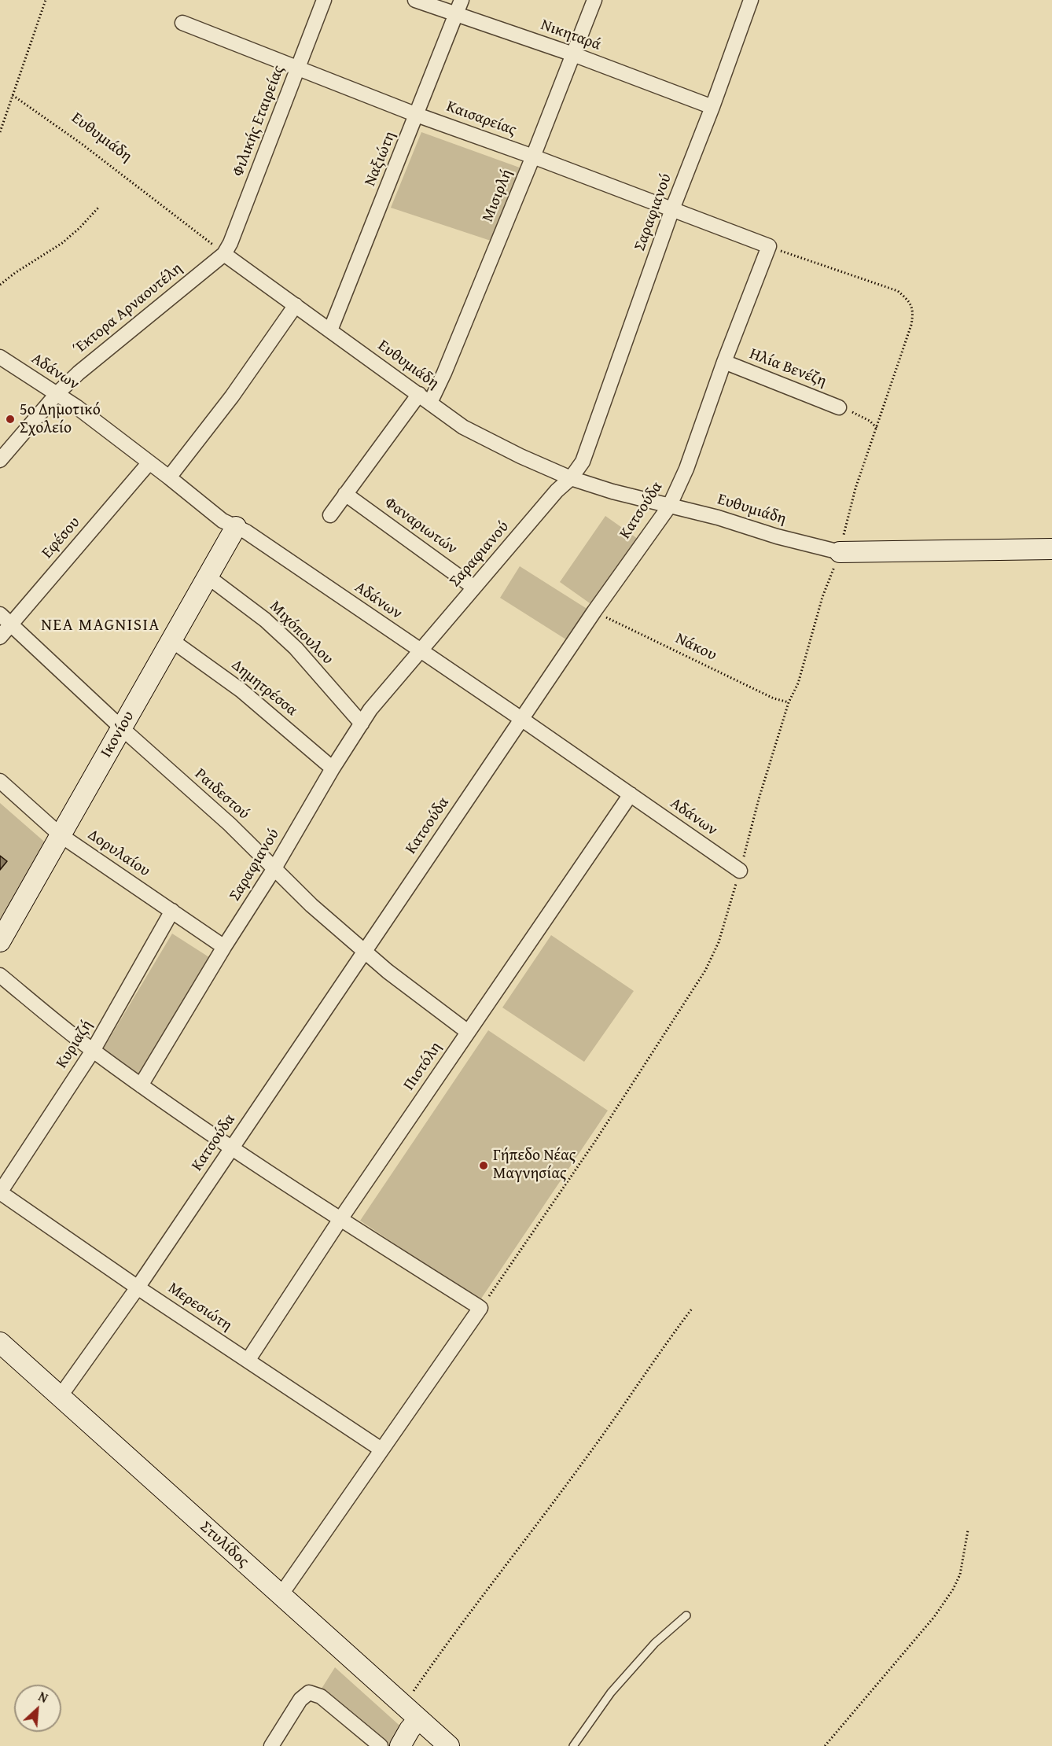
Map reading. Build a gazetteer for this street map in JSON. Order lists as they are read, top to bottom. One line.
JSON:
{"streets":{"street":["Νικηταρά","Καισαρείας","Φιλικής Εταιρείας","Ευθυμιάδη","Ναξιώτη","Μισιρλή","Σαραφιανού","Έκτορα Αρναουτέλη","Ηλία Βενέζη","Αδάνων","Κατσούδα","Φαναριωτών","Εφέσου","Μιχόπουλου","Δημητρέσσα","Ικονίου","Ραιδεστού","Δορυλαίου","Κυριαζή","Πιστόλη","Μερεσιώτη","Στυλίδος"],"path":["Νάκου"]},"crossings":[["Νικηταρά","Ναξιώτη"],["Νικηταρά","Μισιρλή"],["Νικηταρά","Σαραφιανού"],["Καισαρείας","Φιλικής Εταιρείας"],["Καισαρείας","Ναξιώτη"],["Καισαρείας","Μισιρλή"],["Καισαρείας","Σαραφιανού"],["Καισαρείας","Κατσούδα"],["Φιλικής Εταιρείας","Ευθυμιάδη"],["Φιλικής Εταιρείας","Έκτορα Αρναουτέλη"],["Ευθυμιάδη","Ναξιώτη"],["Ευθυμιάδη","Μισιρλή"],["Ευθυμιάδη","Σαραφιανού"],["Ευθυμιάδη","Έκτορα Αρναουτέλη"],["Ευθυμιάδη","Κατσούδα"],["Μισιρλή","Φαναριωτών"],["Σαραφιανού","Αδάνων"],["Σαραφιανού","Φαναριωτών"],["Σαραφιανού","Μιχόπουλου"],["Σαραφιανού","Δημητρέσσα"],["Σαραφιανού","Ραιδεστού"],["Σαραφιανού","Δορυλαίου"],["Έκτορα Αρναουτέλη","Αδάνων"],["Ηλία Βενέζη","Κατσούδα"],["Αδάνων","Κατσούδα"],["Αδάνων","Εφέσου"],["Αδάνων","Ικονίου"],["Αδάνων","Πιστόλη"],["Κατσούδα","Νάκου"],["Κατσούδα","Ραιδεστού"],["Κατσούδα","Μερεσιώτη"],["Κατσούδα","Στυλίδος"],["Εφέσου","Ραιδεστού"],["Μιχόπουλου","Ικονίου"],["Δημητρέσσα","Ικονίου"],["Ικονίου","Ραιδεστού"],["Ικονίου","Δορυλαίου"],["Ραιδεστού","Πιστόλη"],["Δορυλαίου","Κυριαζή"],["Κυριαζή","Μερεσιώτη"],["Πιστόλη","Μερεσιώτη"]],"districts":["NEA MAGNISIA"],"places":["5ο Δημοτικό Σχολείο","Γήπεδο Νέας Μαγνησίας"],"north":"top right"}
